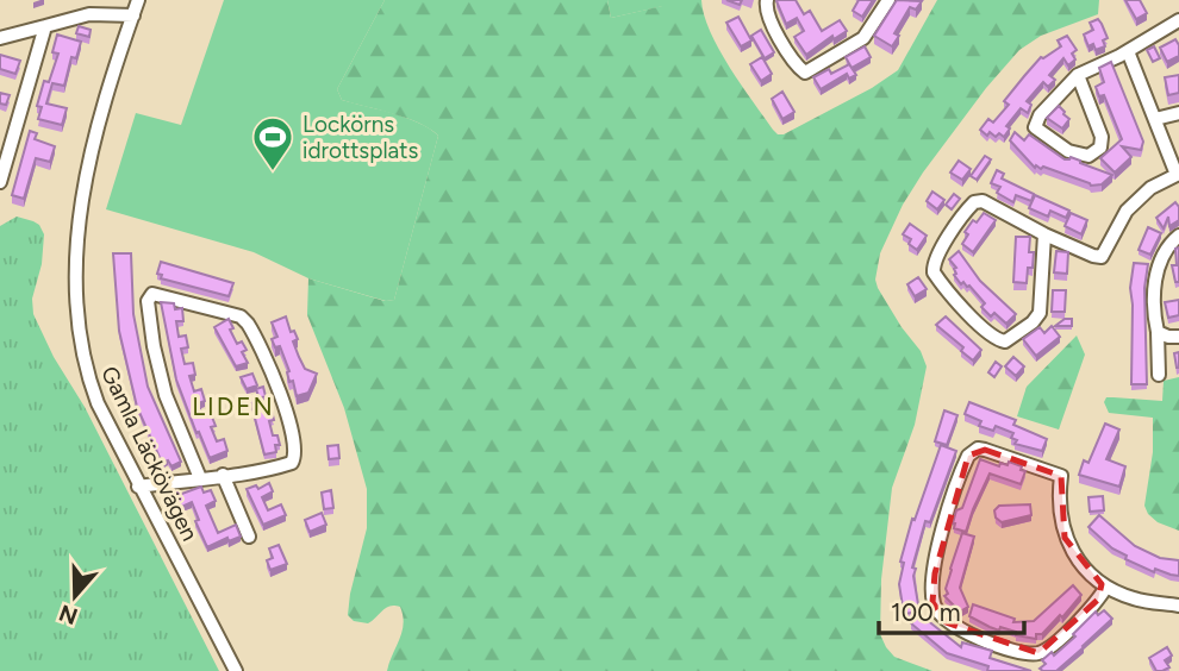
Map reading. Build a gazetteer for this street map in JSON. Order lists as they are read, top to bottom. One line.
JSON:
{"streets":{"street":["Gamla Läckövägen"]},"districts":["LIDEN"],"places":{"sports":["Lockörns idrottsplats"]},"scale_bar":"100 m","north":"bottom"}
